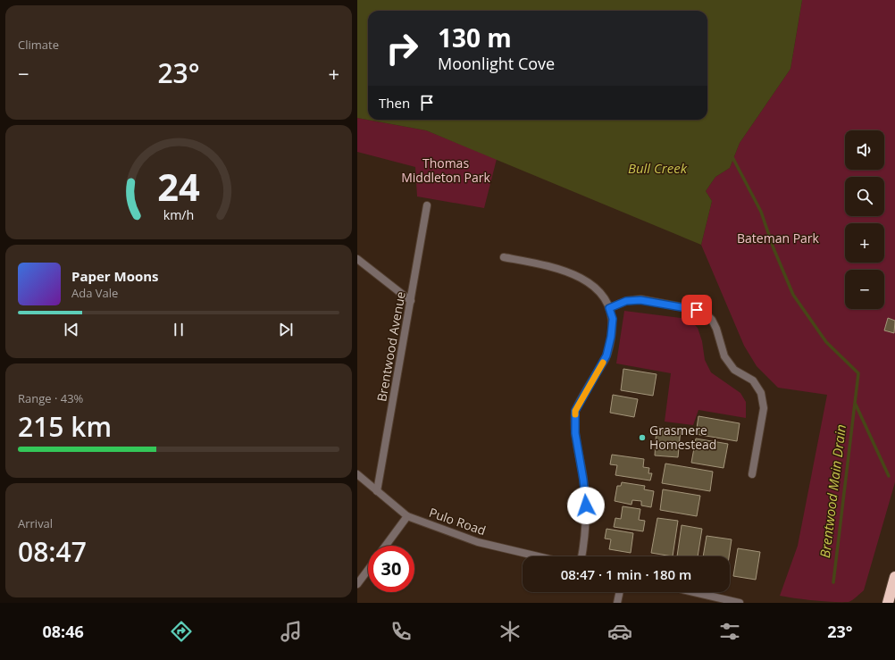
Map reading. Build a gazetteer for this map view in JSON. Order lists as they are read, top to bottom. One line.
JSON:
{"streets":{"street":["Brentwood Avenue","Pulo Road"]},"crossings":[["Brentwood Avenue","Pulo Road"]],"water":["Bull Creek","Brentwood Main Drain"],"parks":["Thomas Middleton Park","Bateman Park"],"places":["Grasmere Homestead"],"page":{"tile":["Climate",["Range · 43%","215 km"],["Arrival","08:47"]],"turn":["130 m","Moonlight Cove"],"heat":["−","23°","+"],"then":"Then","map_buttons":["+","−"],"song":["Paper Moons","Ada Vale"],"limit":"30","trip":"08:47 · 1 min · 180 m","tabs":["08:46","23°"],"gauge":["24","km/h"]}}
